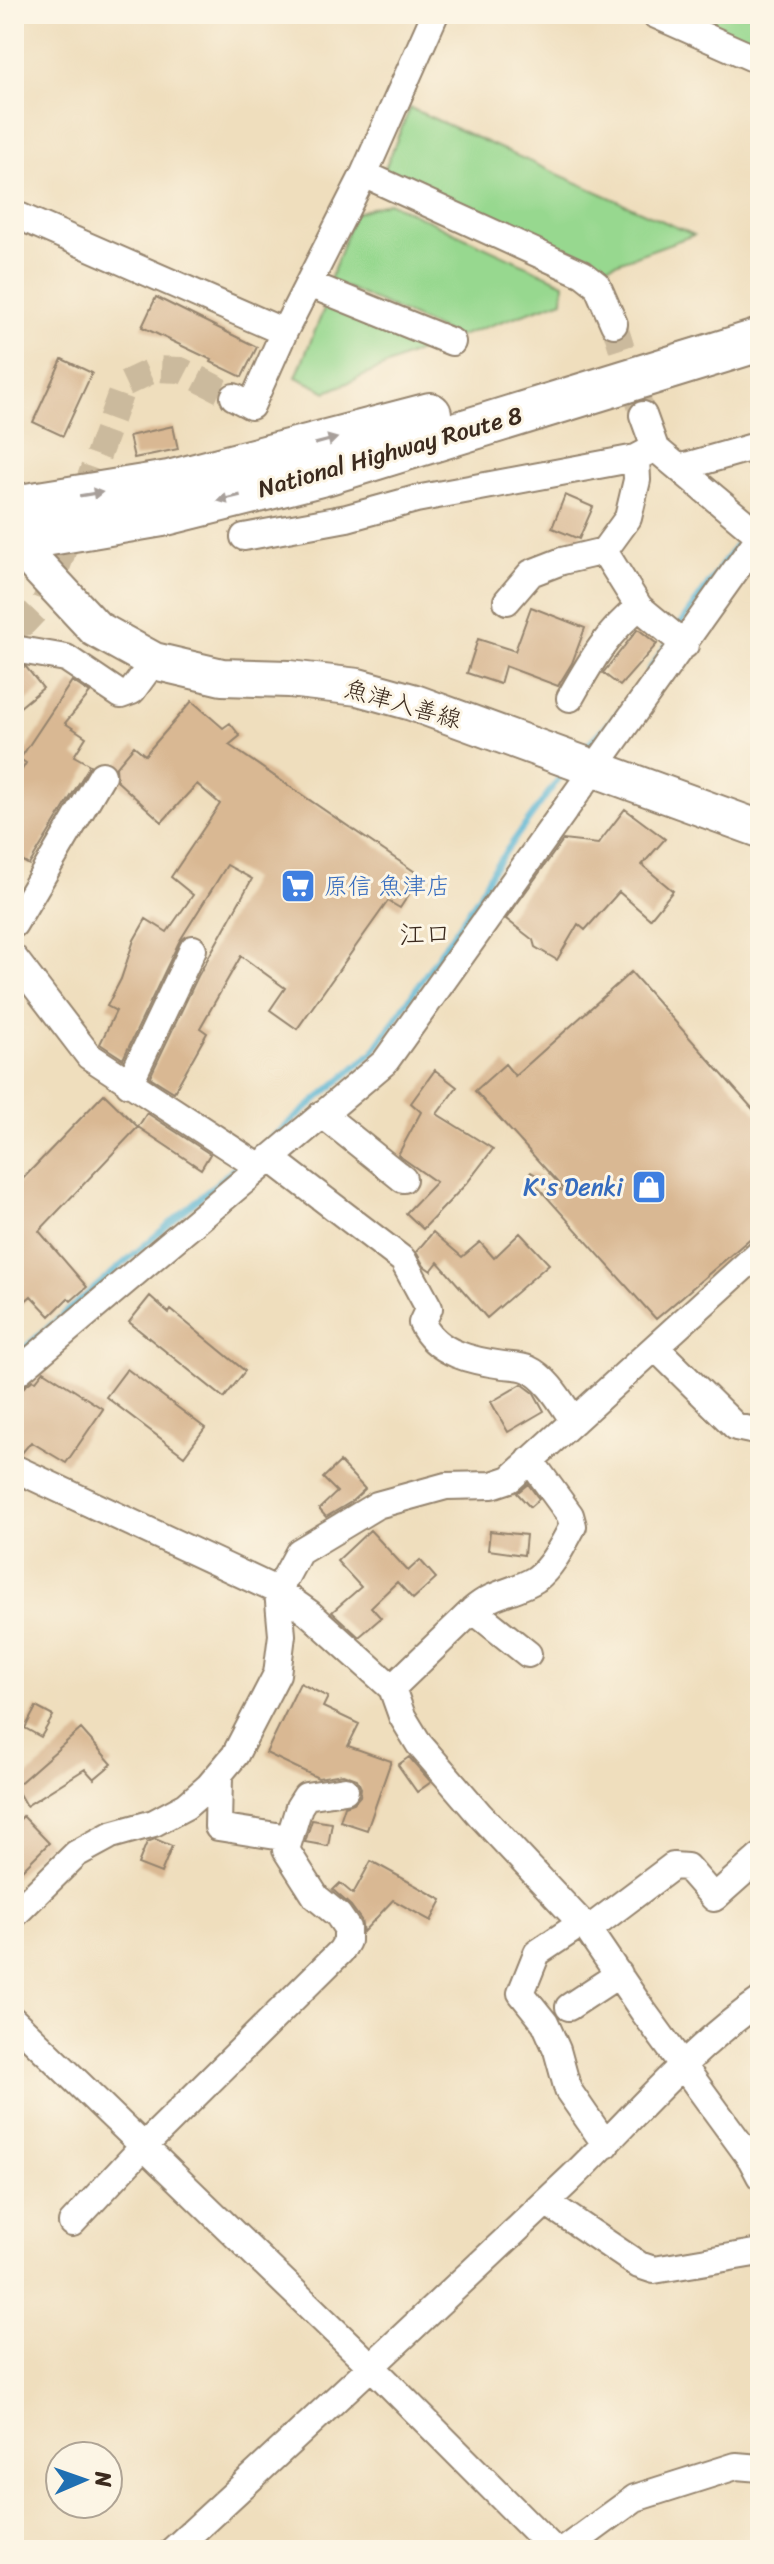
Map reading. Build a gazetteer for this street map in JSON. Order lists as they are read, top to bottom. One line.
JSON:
{"streets":{"highway":["National Highway Route 8"],"main road":["魚津入善線"]},"crossings":[["National Highway Route 8","魚津入善線"]],"districts":["江口"],"places":{"supermarket":["原信 魚津店"],"shop":["K's Denki"]},"north":"right"}
